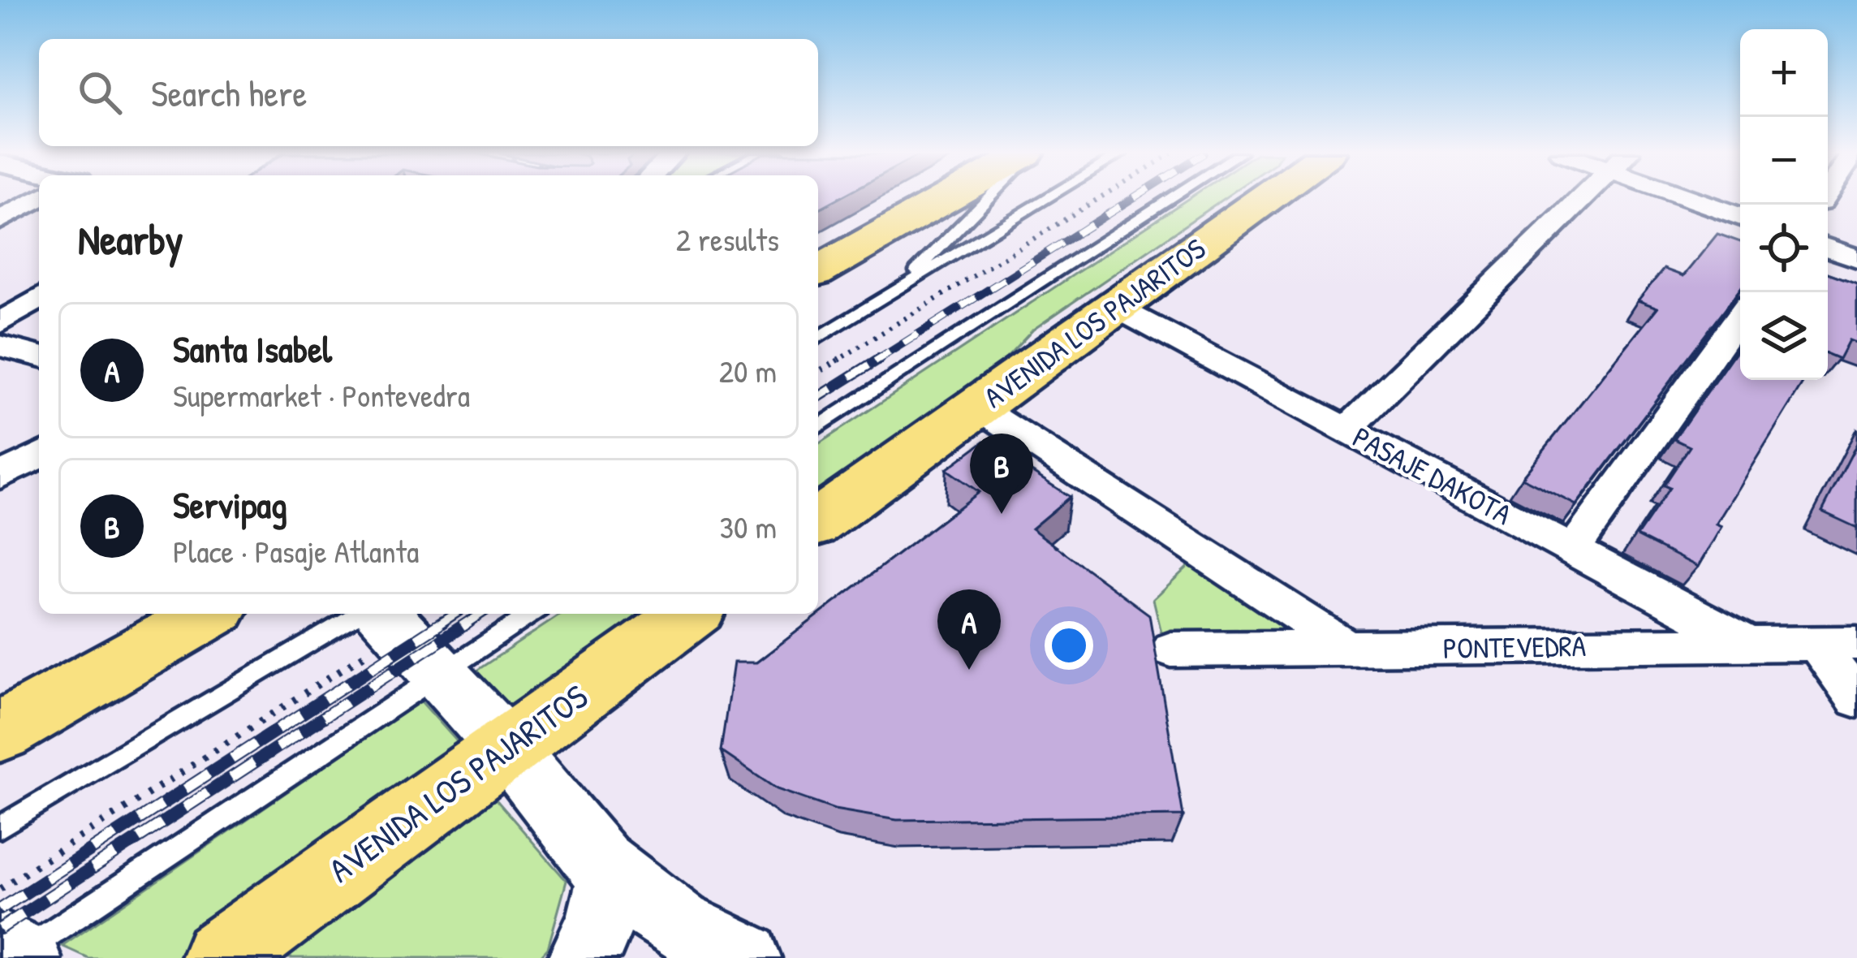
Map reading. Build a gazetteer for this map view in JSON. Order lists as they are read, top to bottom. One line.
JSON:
{"streets":{"main road":["AVENIDA LOS PAJARITOS"],"street":["PASAJE DAKOTA","PONTEVEDRA"]},"crossings":[["AVENIDA LOS PAJARITOS","PASAJE DAKOTA"],["PASAJE DAKOTA","PONTEVEDRA"]],"page":{"map_buttons":["+","−"],"search":"Search here","heading":["Nearby","2 results"],"list":[{"mark":"A","name":"Santa Isabel","note":"Supermarket · Pontevedra","value":"20 m"},{"mark":"B","name":"Servipag","note":"Place · Pasaje Atlanta","value":"30 m"}],"pins":["B","A"]}}
